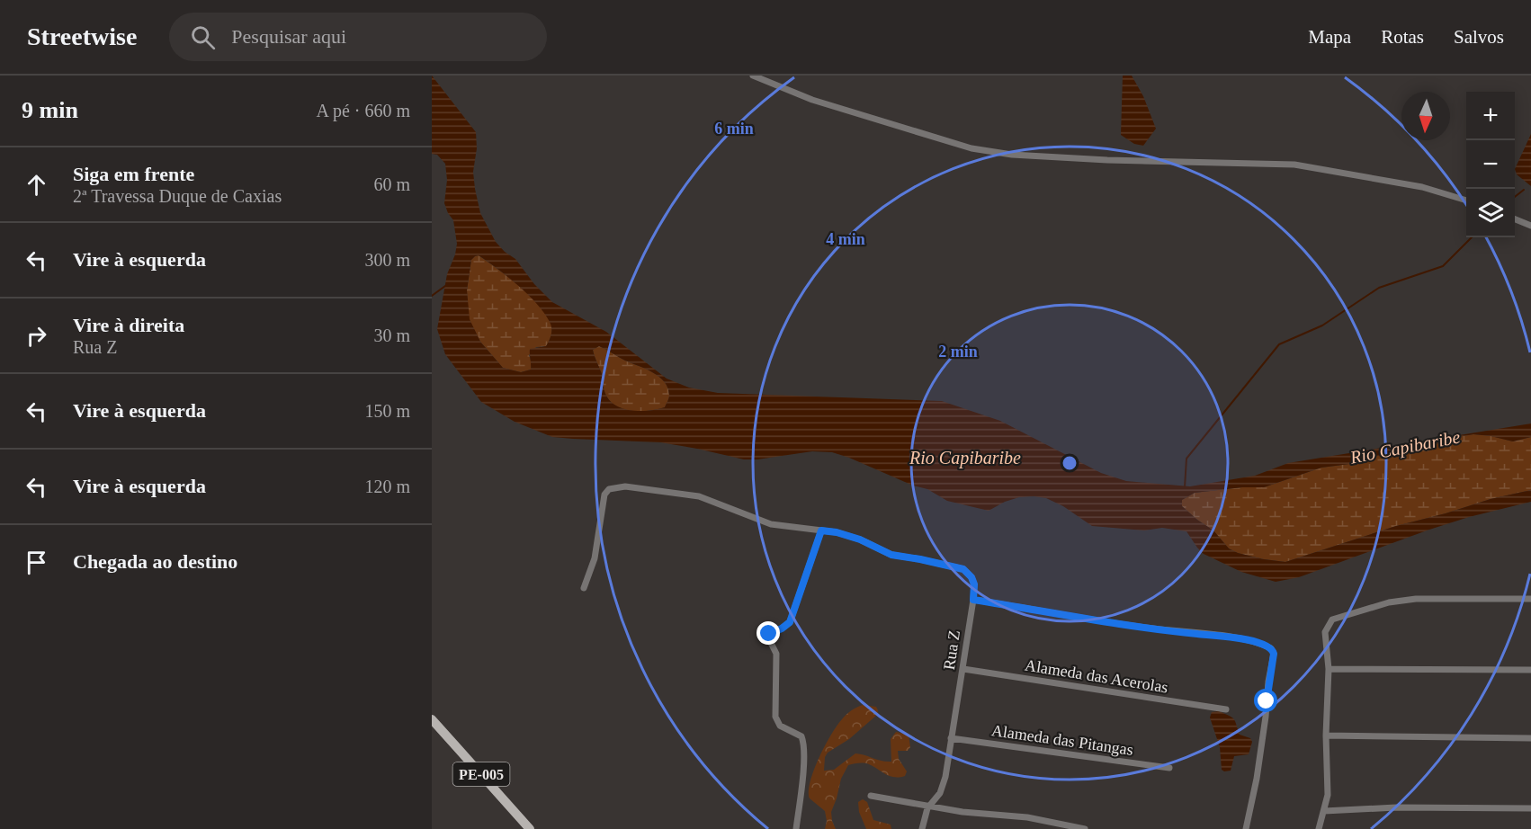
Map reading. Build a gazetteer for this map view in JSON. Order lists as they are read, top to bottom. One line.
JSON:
{"streets":{"main road":["PE-005"],"street":["Rua Z","Alameda das Acerolas","Alameda das Pitangas"]},"crossings":[["Rua Z","Alameda das Acerolas"],["Rua Z","Alameda das Pitangas"]],"water":["Rio Capibaribe"],"north":"bottom","page":{"header":"Streetwise","search":"Pesquisar aqui","nav":["Mapa","Rotas","Salvos"],"heading":["9 min","A pé · 660 m"],"map_buttons":["+","−"],"list":[["Siga em frente","2ª Travessa Duque de Caxias","60 m"],["Vire à esquerda","300 m"],["Vire à direita","Rua Z","30 m"],["Vire à esquerda","150 m"],["Vire à esquerda","120 m"],"Chegada ao destino"]},"rings":["6 min","4 min","2 min"]}
